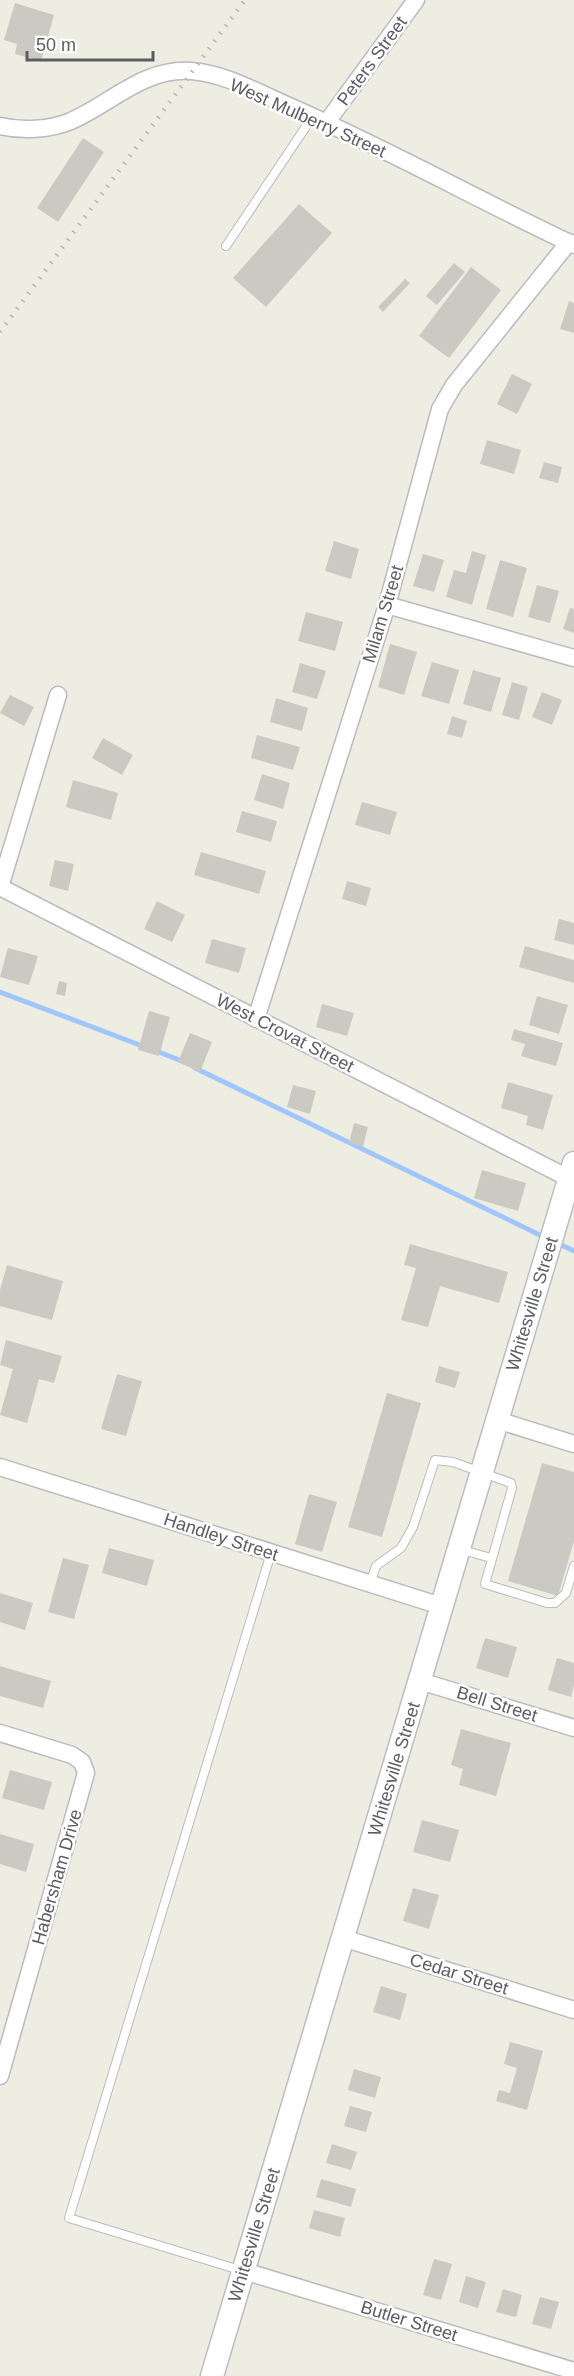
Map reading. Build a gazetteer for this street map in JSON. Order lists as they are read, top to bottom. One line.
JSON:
{"streets":{"main road":["Whitesville Street"],"street":["Peters Street","West Mulberry Street","Milam Street","West Crovat Street","Handley Street","Bell Street","Habersham Drive","Cedar Street","Butler Street"]},"crossings":[["Peters Street","West Mulberry Street"],["West Mulberry Street","Milam Street"],["Milam Street","West Crovat Street"],["West Crovat Street","Whitesville Street"],["Whitesville Street","Handley Street"],["Whitesville Street","Bell Street"],["Whitesville Street","Cedar Street"],["Whitesville Street","Butler Street"]],"scale_bar":"50 m"}
